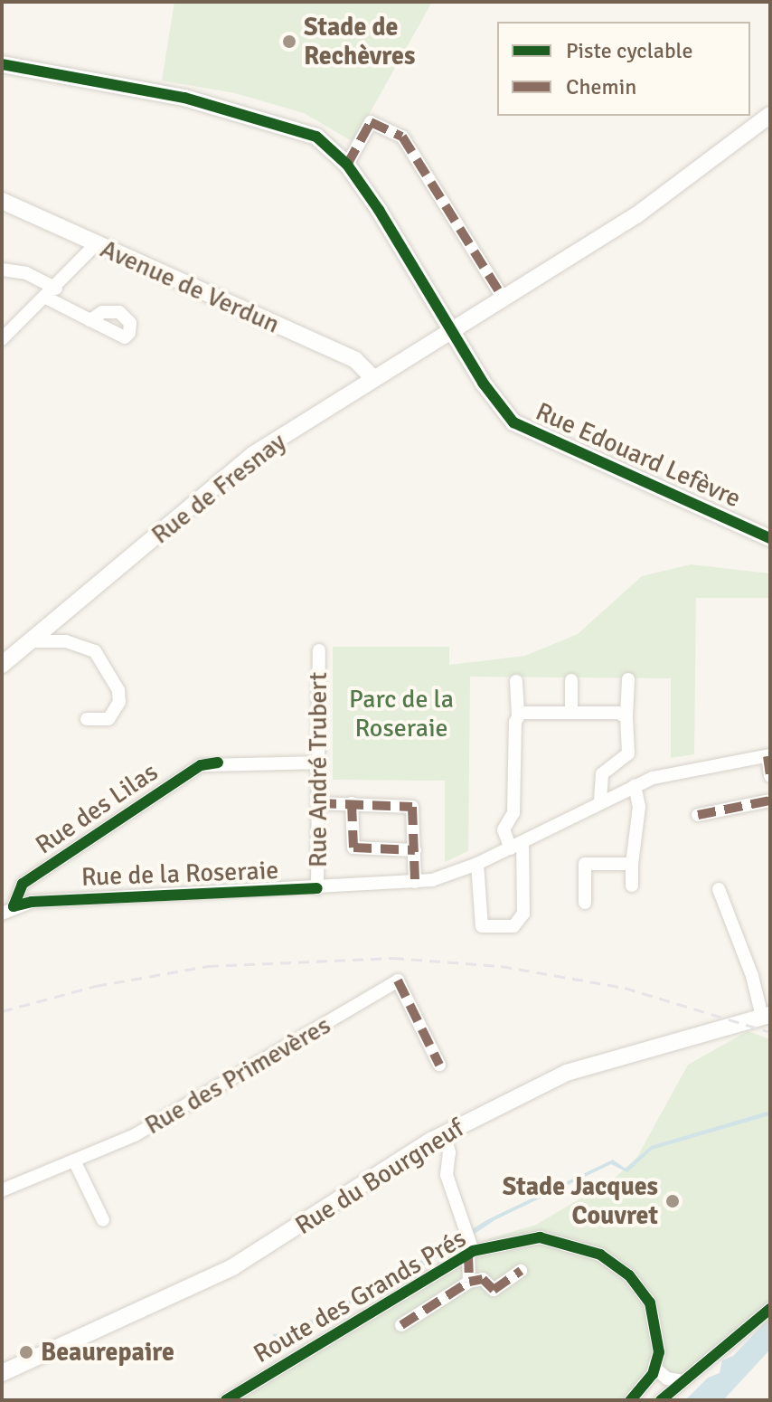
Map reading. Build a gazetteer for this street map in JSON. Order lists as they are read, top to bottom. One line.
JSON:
{"streets":{"street":["Avenue de Verdun","Rue Edouard Lefèvre","Rue de Fresnay","Rue André Trubert","Rue des Lilas","Rue de la Roseraie","Rue des Primevères","Rue du Bourgneuf","Route des Grands Prés"]},"crossings":[["Avenue de Verdun","Rue de Fresnay"],["Rue Edouard Lefèvre","Rue de Fresnay"],["Rue André Trubert","Rue des Lilas"],["Rue André Trubert","Rue de la Roseraie"],["Rue des Lilas","Rue de la Roseraie"]],"parks":["Parc de la Roseraie"],"places":["Stade de Rechèvres","Stade Jacques Couvret","Beaurepaire"],"legend":["Piste cyclable","Chemin"]}
